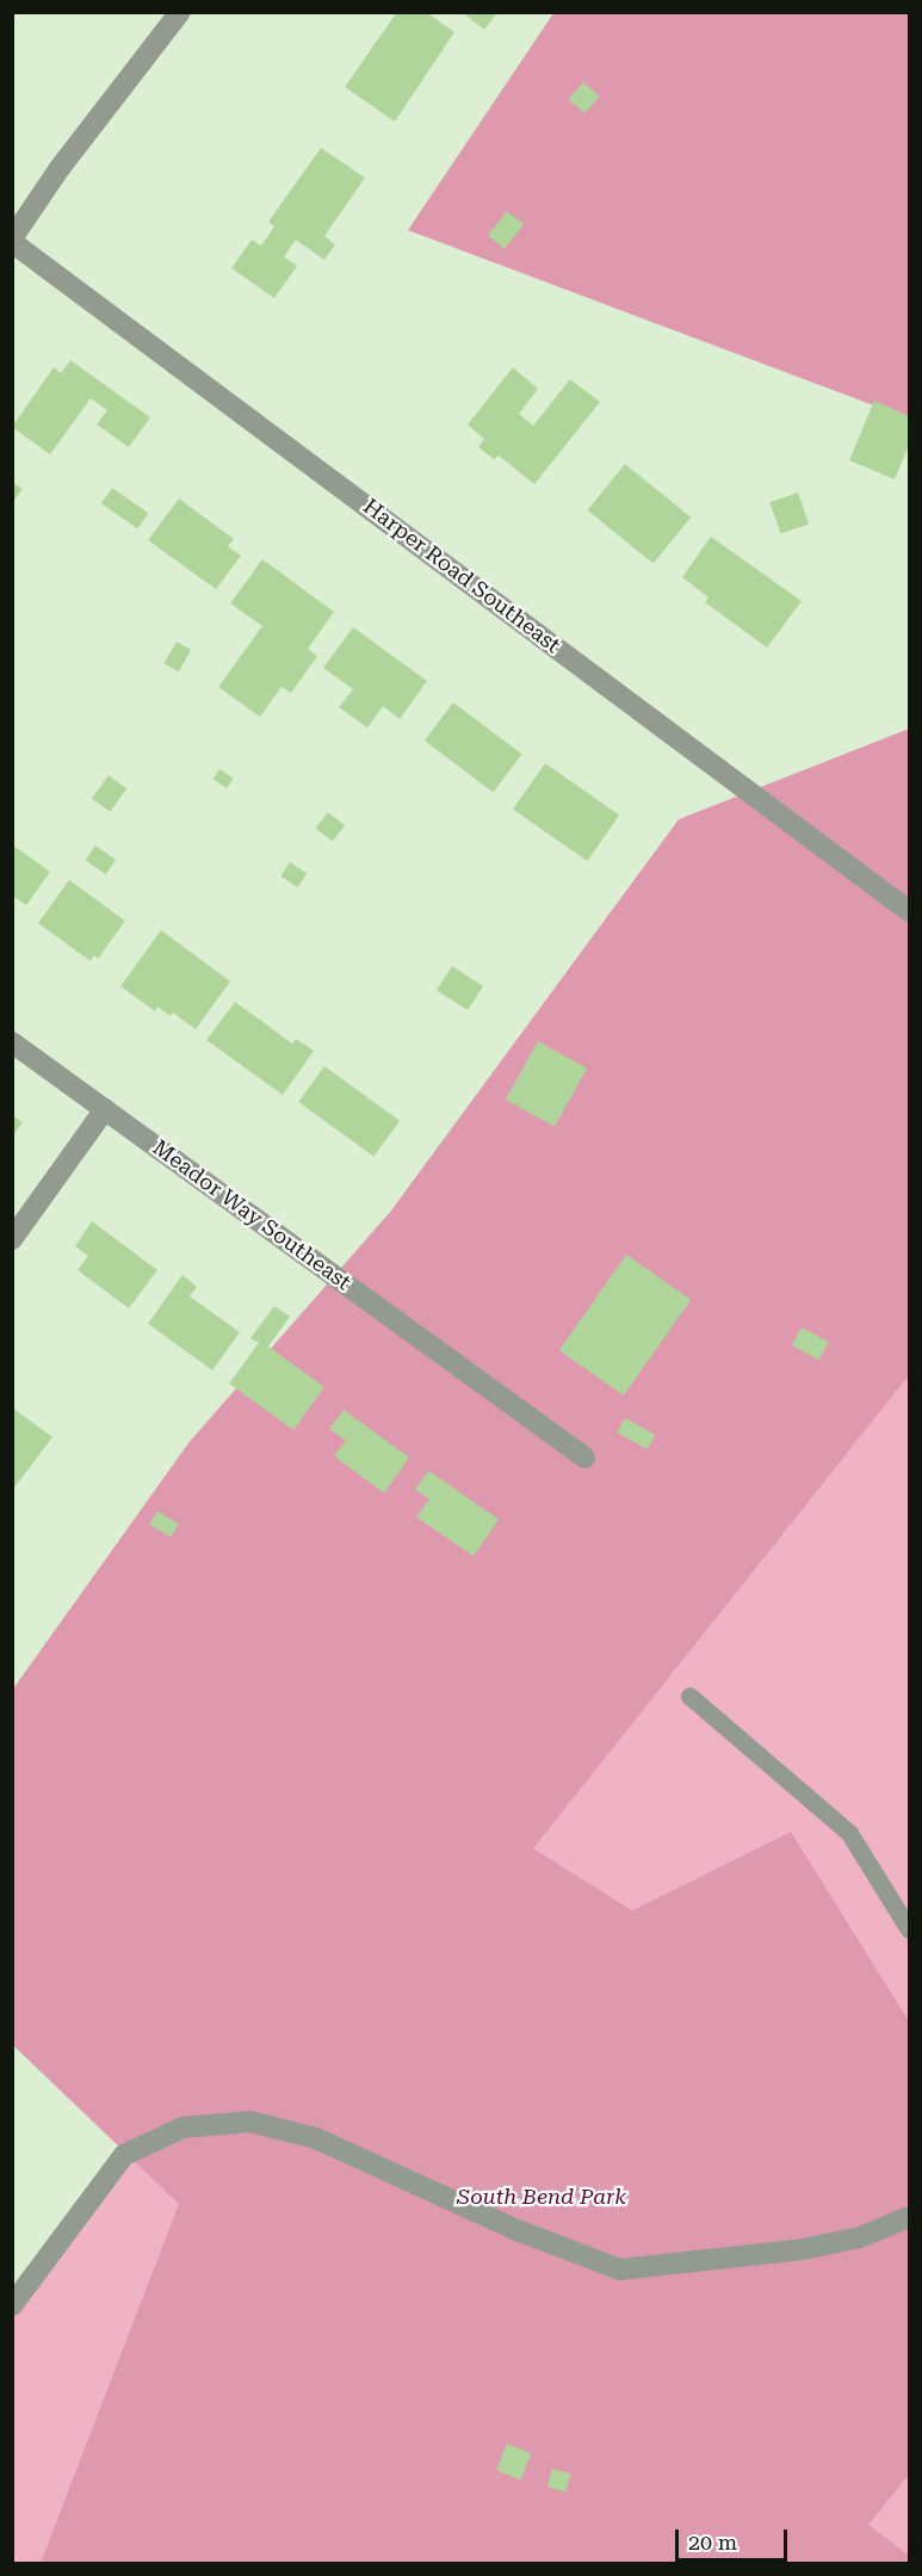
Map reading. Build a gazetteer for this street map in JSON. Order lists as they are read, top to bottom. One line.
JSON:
{"streets":{"street":["Harper Road Southeast","Meador Way Southeast"]},"parks":["South Bend Park"],"scale_bar":"20 m"}
